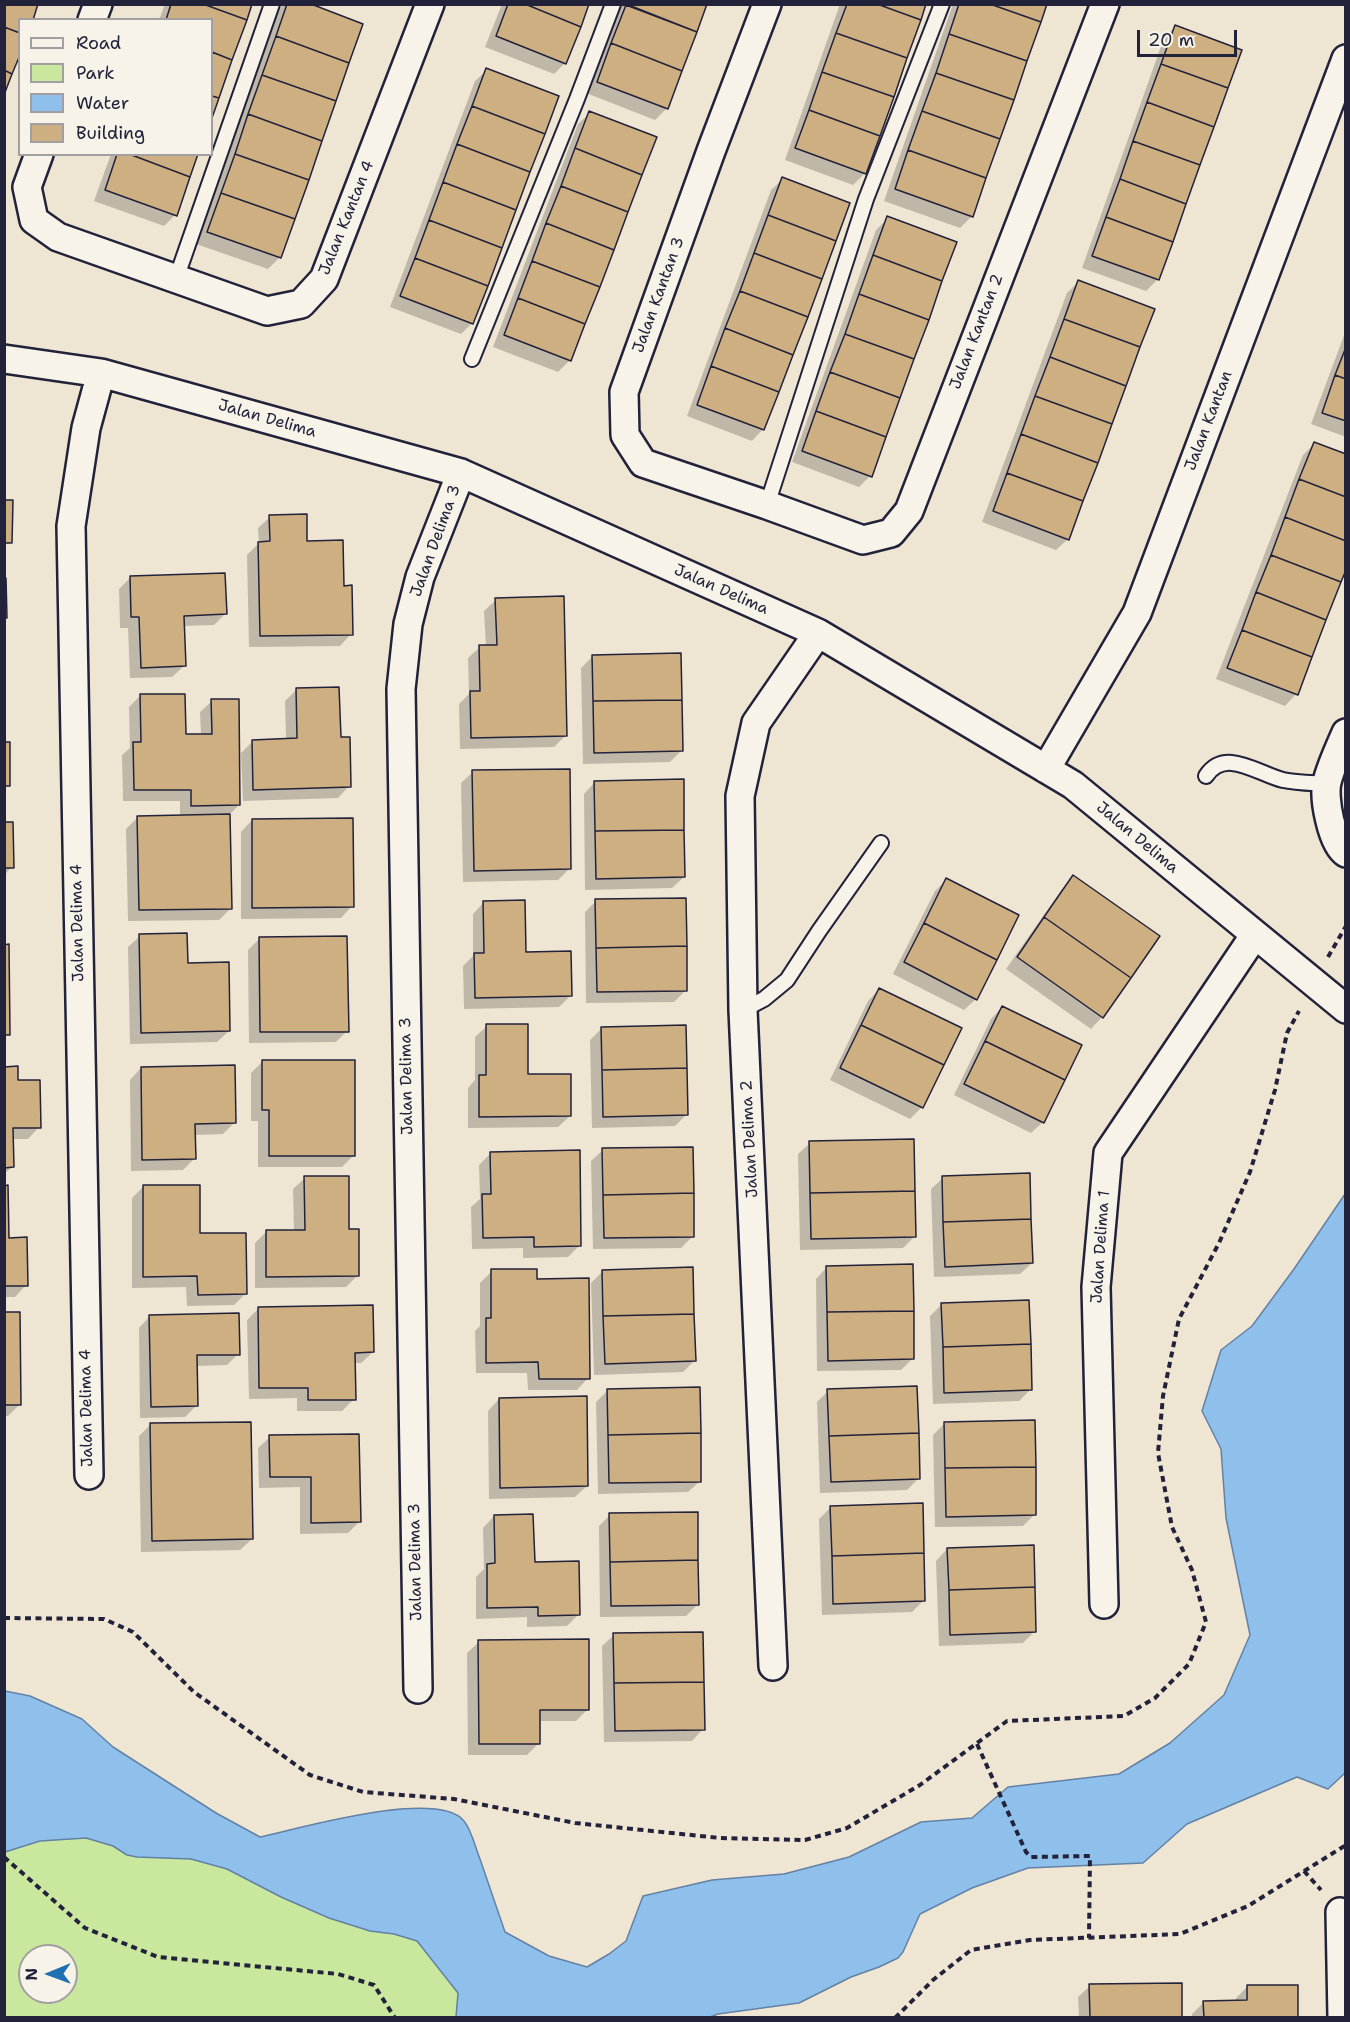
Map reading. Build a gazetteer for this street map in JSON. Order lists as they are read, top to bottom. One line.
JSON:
{"streets":{"street":["Jalan Kantan 4","Jalan Kantan 3","Jalan Kantan 2","Jalan Delima","Jalan Kantan","Jalan Delima 3","Jalan Delima 4","Jalan Delima 2","Jalan Delima 1"]},"crossings":[["Jalan Kantan 3","Jalan Kantan 2"],["Jalan Delima","Jalan Kantan"],["Jalan Delima","Jalan Delima 3"],["Jalan Delima","Jalan Delima 4"],["Jalan Delima","Jalan Delima 2"],["Jalan Delima","Jalan Delima 1"]],"legend":["Road","Park","Water","Building"],"scale_bar":"20 m","north":"left"}
